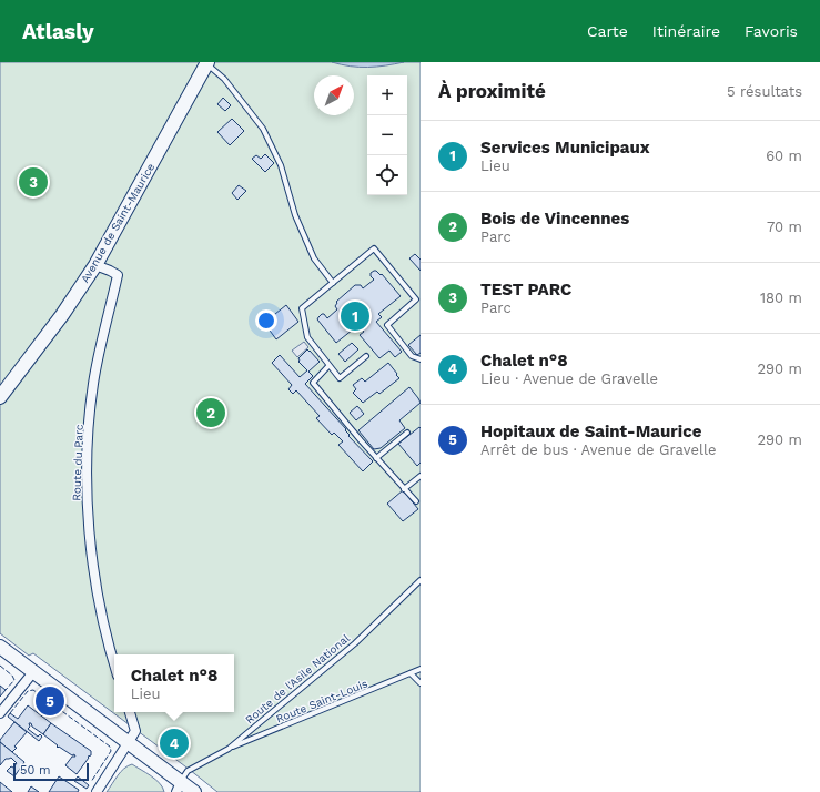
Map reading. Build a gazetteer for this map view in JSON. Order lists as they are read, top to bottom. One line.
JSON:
{"streets":{"main road":["Avenue de Saint-Maurice"],"street":["Route du Parc"],"lane":["Route de l'Asile National","Route Saint-Louis"]},"crossings":[["Avenue de Saint-Maurice","Route du Parc"],["Route de l'Asile National","Route Saint-Louis"]],"scale_bar":"50 m","north":"top right","page":{"header":"Atlasly","nav":["Carte","Itinéraire","Favoris"],"heading":["À proximité","5 résultats"],"map_buttons":["+","−"],"list":[{"mark":"1","name":"Services Municipaux","note":"Lieu","value":"60 m"},{"mark":"2","name":"Bois de Vincennes","note":"Parc","value":"70 m"},{"mark":"3","name":"TEST PARC","note":"Parc","value":"180 m"},{"mark":"4","name":"Chalet n°8","note":"Lieu · Avenue de Gravelle","value":"290 m"},{"mark":"5","name":"Hopitaux de Saint-Maurice","note":"Arrêt de bus · Avenue de Gravelle","value":"290 m"}],"pins":["3","1","2","5","4"],"popup":["Chalet n°8","Lieu"],"scale":"50 m"}}
